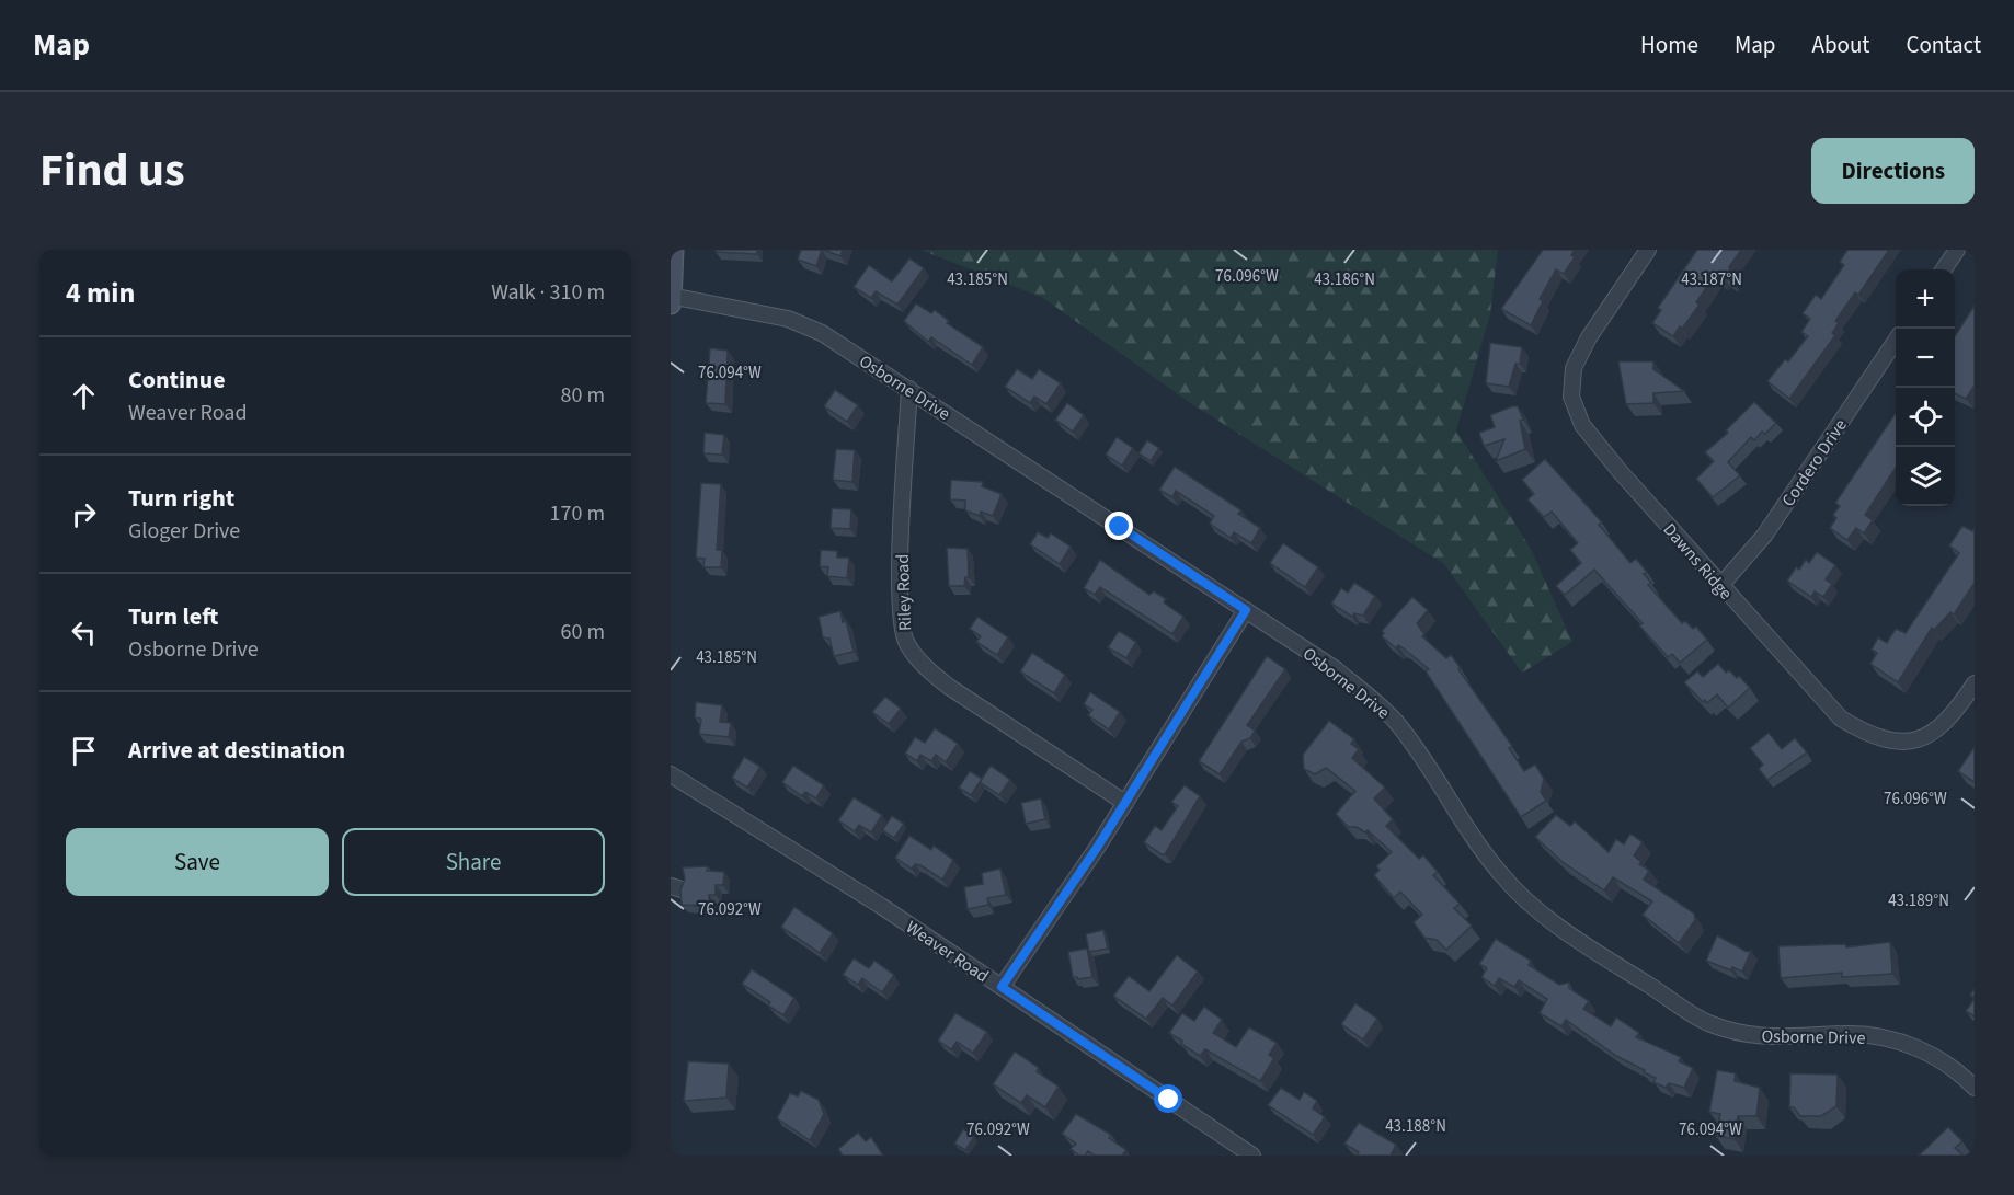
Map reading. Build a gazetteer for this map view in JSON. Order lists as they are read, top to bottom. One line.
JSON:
{"streets":{"street":["Osborne Drive","Cordero Drive","Dawns Ridge","Riley Road","Weaver Road"]},"crossings":[["Osborne Drive","Riley Road"],["Cordero Drive","Dawns Ridge"]],"page":{"header":"Map","nav":["Home","Map","About","Contact"],"title":"Find us","buttons":["Directions",["Save","Share"]],"heading":["4 min","Walk · 310 m"],"map_buttons":["+","−"],"list":[["Continue","Weaver Road","80 m"],["Turn right","Gloger Drive","170 m"],["Turn left","Osborne Drive","60 m"],"Arrive at destination"]},"coordinates":["76.096°W","43.185°N","43.186°N","43.187°N","76.094°W","43.189°N","76.092°W","43.188°N"]}
